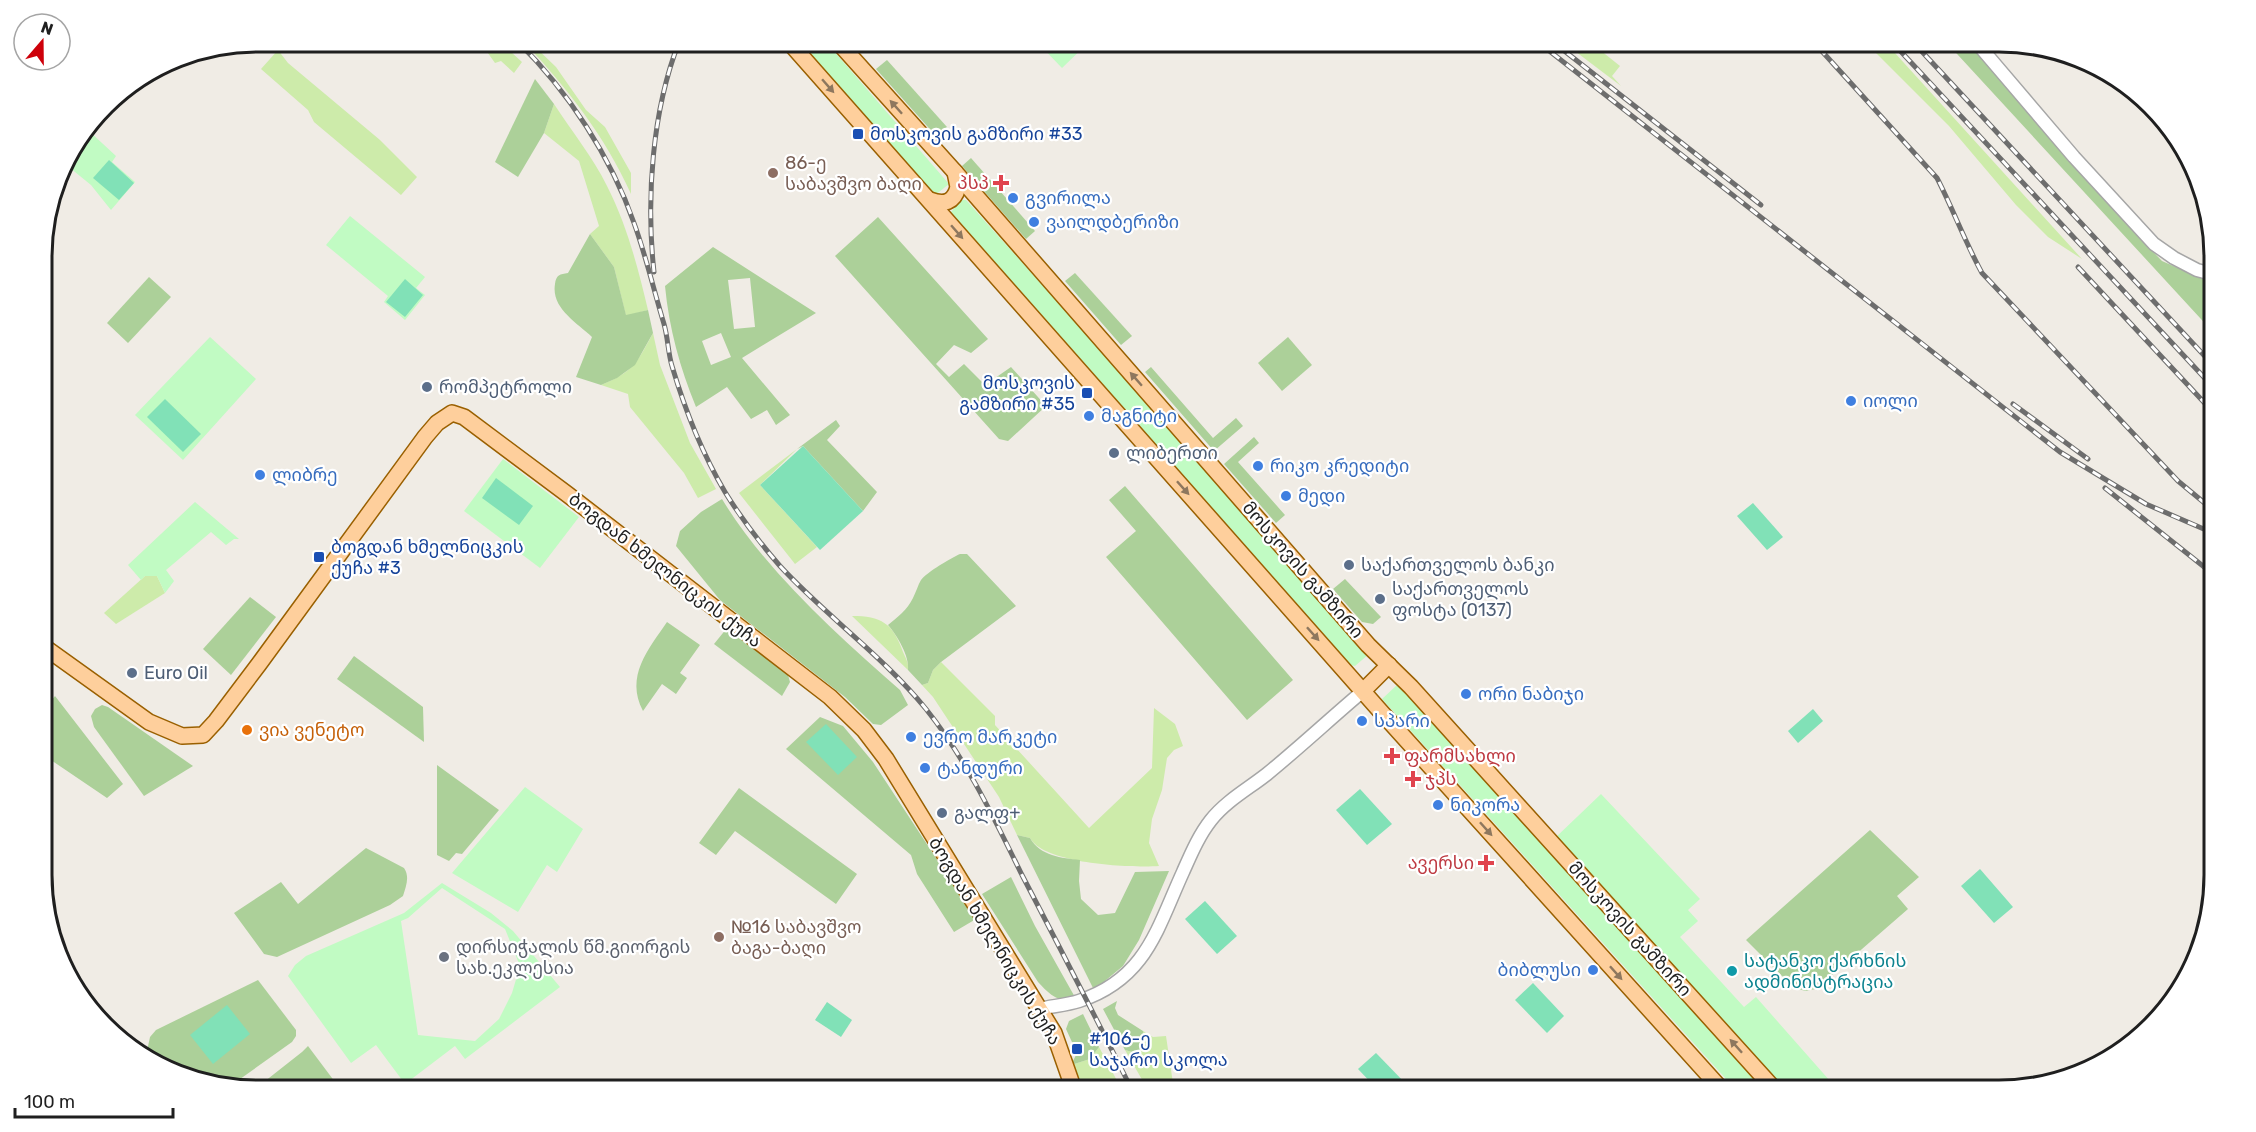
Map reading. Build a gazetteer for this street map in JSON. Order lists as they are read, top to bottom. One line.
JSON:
{"streets":{"main road":["ბოგდან ხმელნიცკის ქუჩა","მოსკოვის გამზირი"]},"places":{"transit":["მოსკოვის გამზირი #33","მოსკოვის გამზირი #35","ბოგდან ხმელნიცკის ქუჩა #3","#106-ე საჯარო სკოლა"],"other":["86-ე საბავშვო ბაღი","გვირილა","ვაილდბერიზი","რომპეტროლი","იოლი","მაგნიტი","ლიბერთი","რიკო კრედიტი","ლიბრე","მედი","საქართველოს ბანკი","საქართველოს ფოსტა (0137)","Euro Oil","ორი ნაბიჯი","სპარი","ვია ვენეტო","ევრო მარკეტი","ტანდური","ნიკორა","გალფ+","№16 საბავშვო ბაგა-ბაღი","დირსიჭალის წმ.გიორგის სახ.ეკლესია","ბიბლუსი","სატანკო ქარხნის ადმინისტრაცია"],"health":["პსპ","ფარმსახლი","ჯპს","ავერსი"]},"scale_bar":"100 m","north":"top"}
